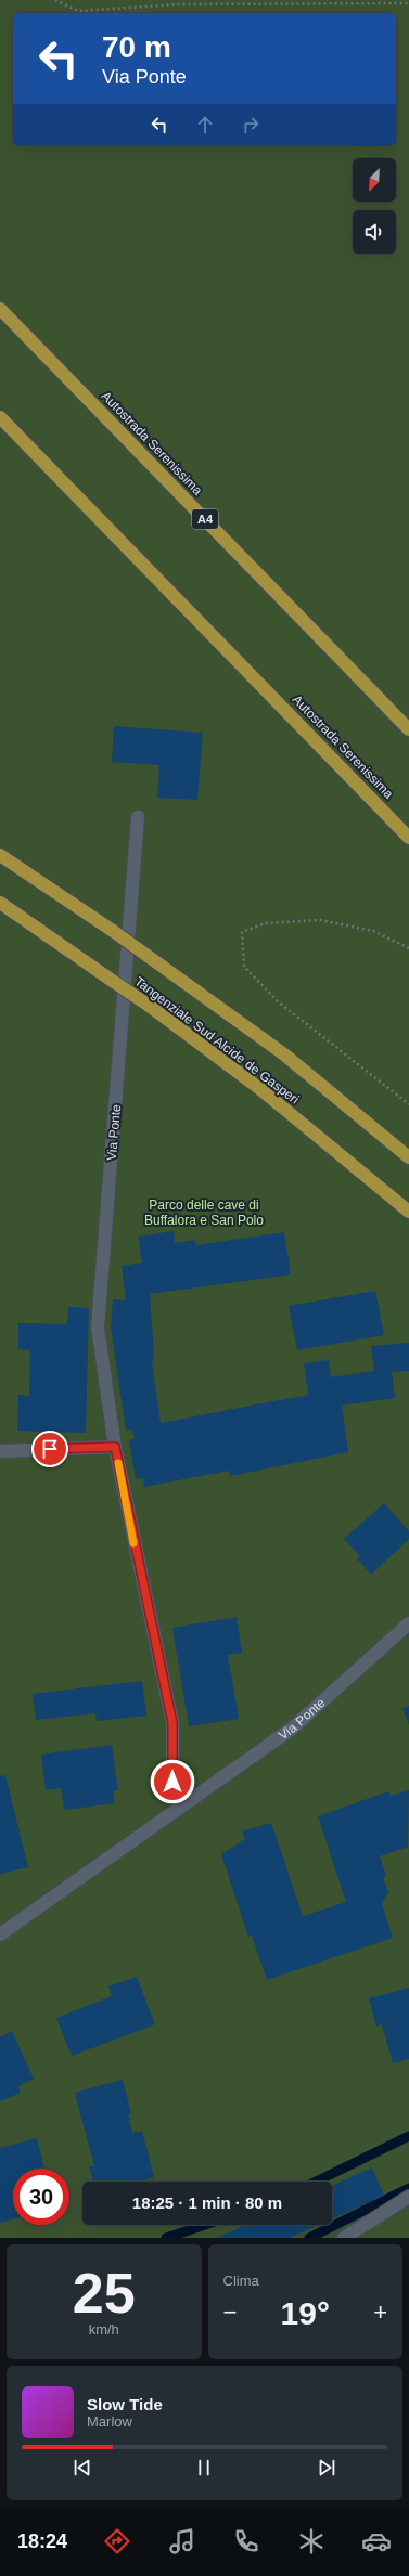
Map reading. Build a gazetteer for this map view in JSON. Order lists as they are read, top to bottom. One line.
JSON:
{"streets":{"highway":["Autostrada Serenissima","A4","Tangenziale Sud Alcide de Gasperi"],"street":["Via Ponte"]},"parks":["Parco delle cave di Buffalora e San Polo"],"north":"bottom left","page":{"turn":["70 m","Via Ponte"],"limit":"30","trip":"18:25 · 1 min · 80 m","tile":[["25","km/h"],"Clima"],"heat":["−","19°","+"],"song":["Slow Tide","Marlow"],"tabs":"18:24"}}
